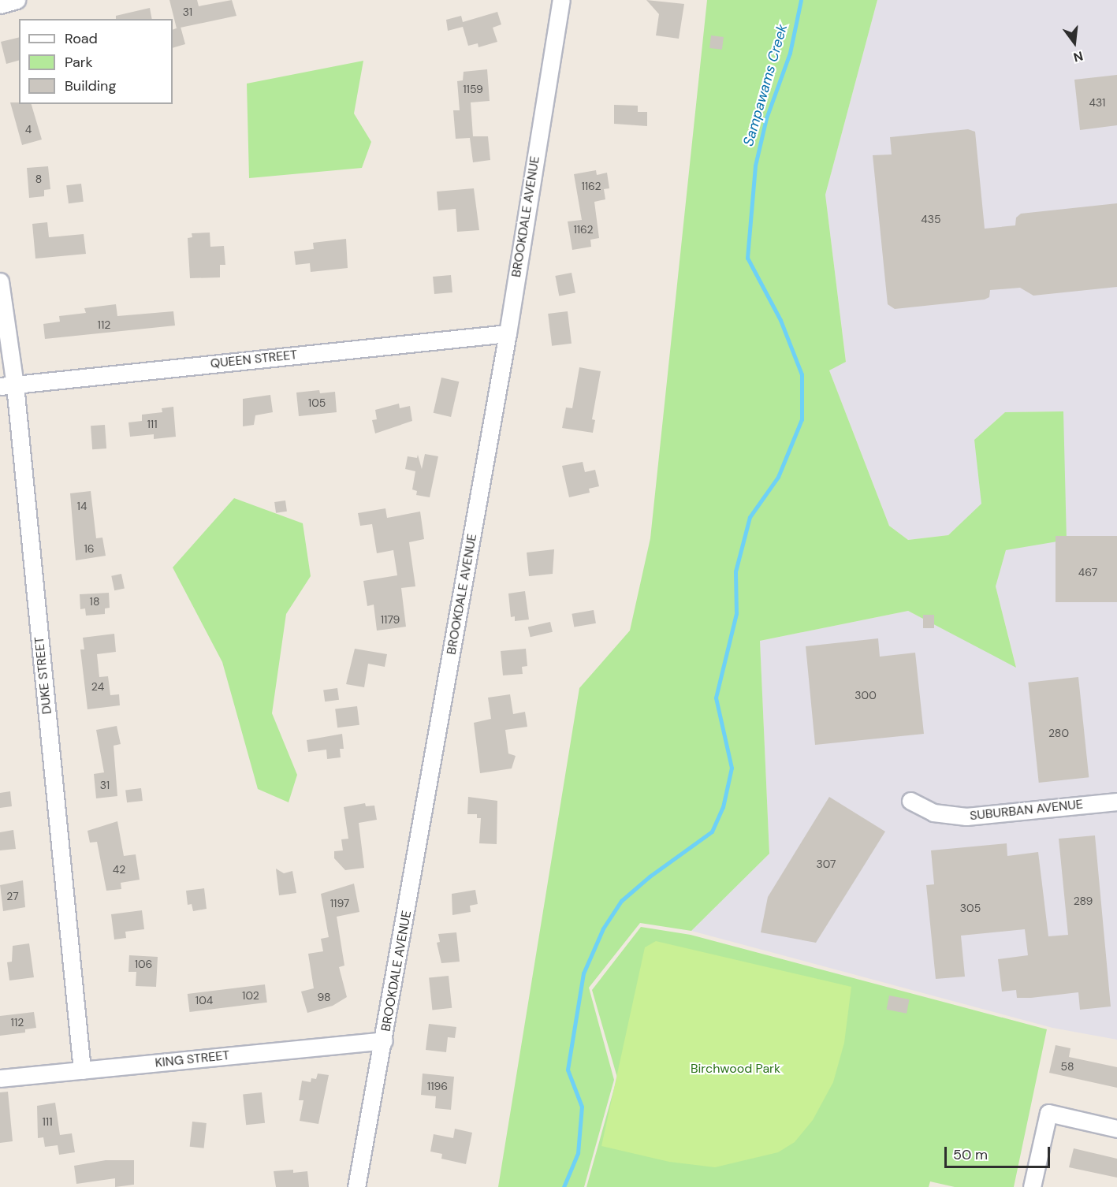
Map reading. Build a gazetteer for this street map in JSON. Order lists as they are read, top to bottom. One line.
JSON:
{"streets":{"street":["BROOKDALE AVENUE","QUEEN STREET","DUKE STREET","SUBURBAN AVENUE","KING STREET"]},"crossings":[["BROOKDALE AVENUE","QUEEN STREET"],["BROOKDALE AVENUE","KING STREET"],["QUEEN STREET","DUKE STREET"],["DUKE STREET","KING STREET"]],"water":["Sampawams Creek"],"parks":["Birchwood Park"],"house_numbers":["31","1159","431","4","8","1162","435","1162","112","105","111","14","16","467","18","1179","24","300","280","31","307","42","27","289","1197","305","106","102","98","104","112","58","1196","111"],"legend":["Road","Park","Building"],"scale_bar":"50 m","north":"bottom"}
